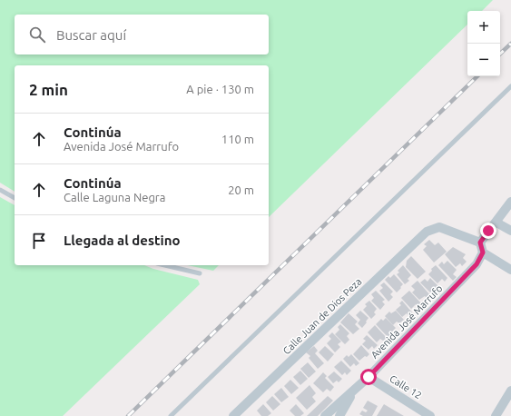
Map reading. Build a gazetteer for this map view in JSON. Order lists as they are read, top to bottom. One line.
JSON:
{"streets":{"street":["Calle Juan de Dios Peza","Avenida José Marrufo","Calle 12"]},"crossings":[["Avenida José Marrufo","Calle 12"]],"page":{"map_buttons":["+","−"],"search":"Buscar aquí","heading":["2 min","A pie · 130 m"],"list":[["Continúa","Avenida José Marrufo","110 m"],["Continúa","Calle Laguna Negra","20 m"],"Llegada al destino"]}}
